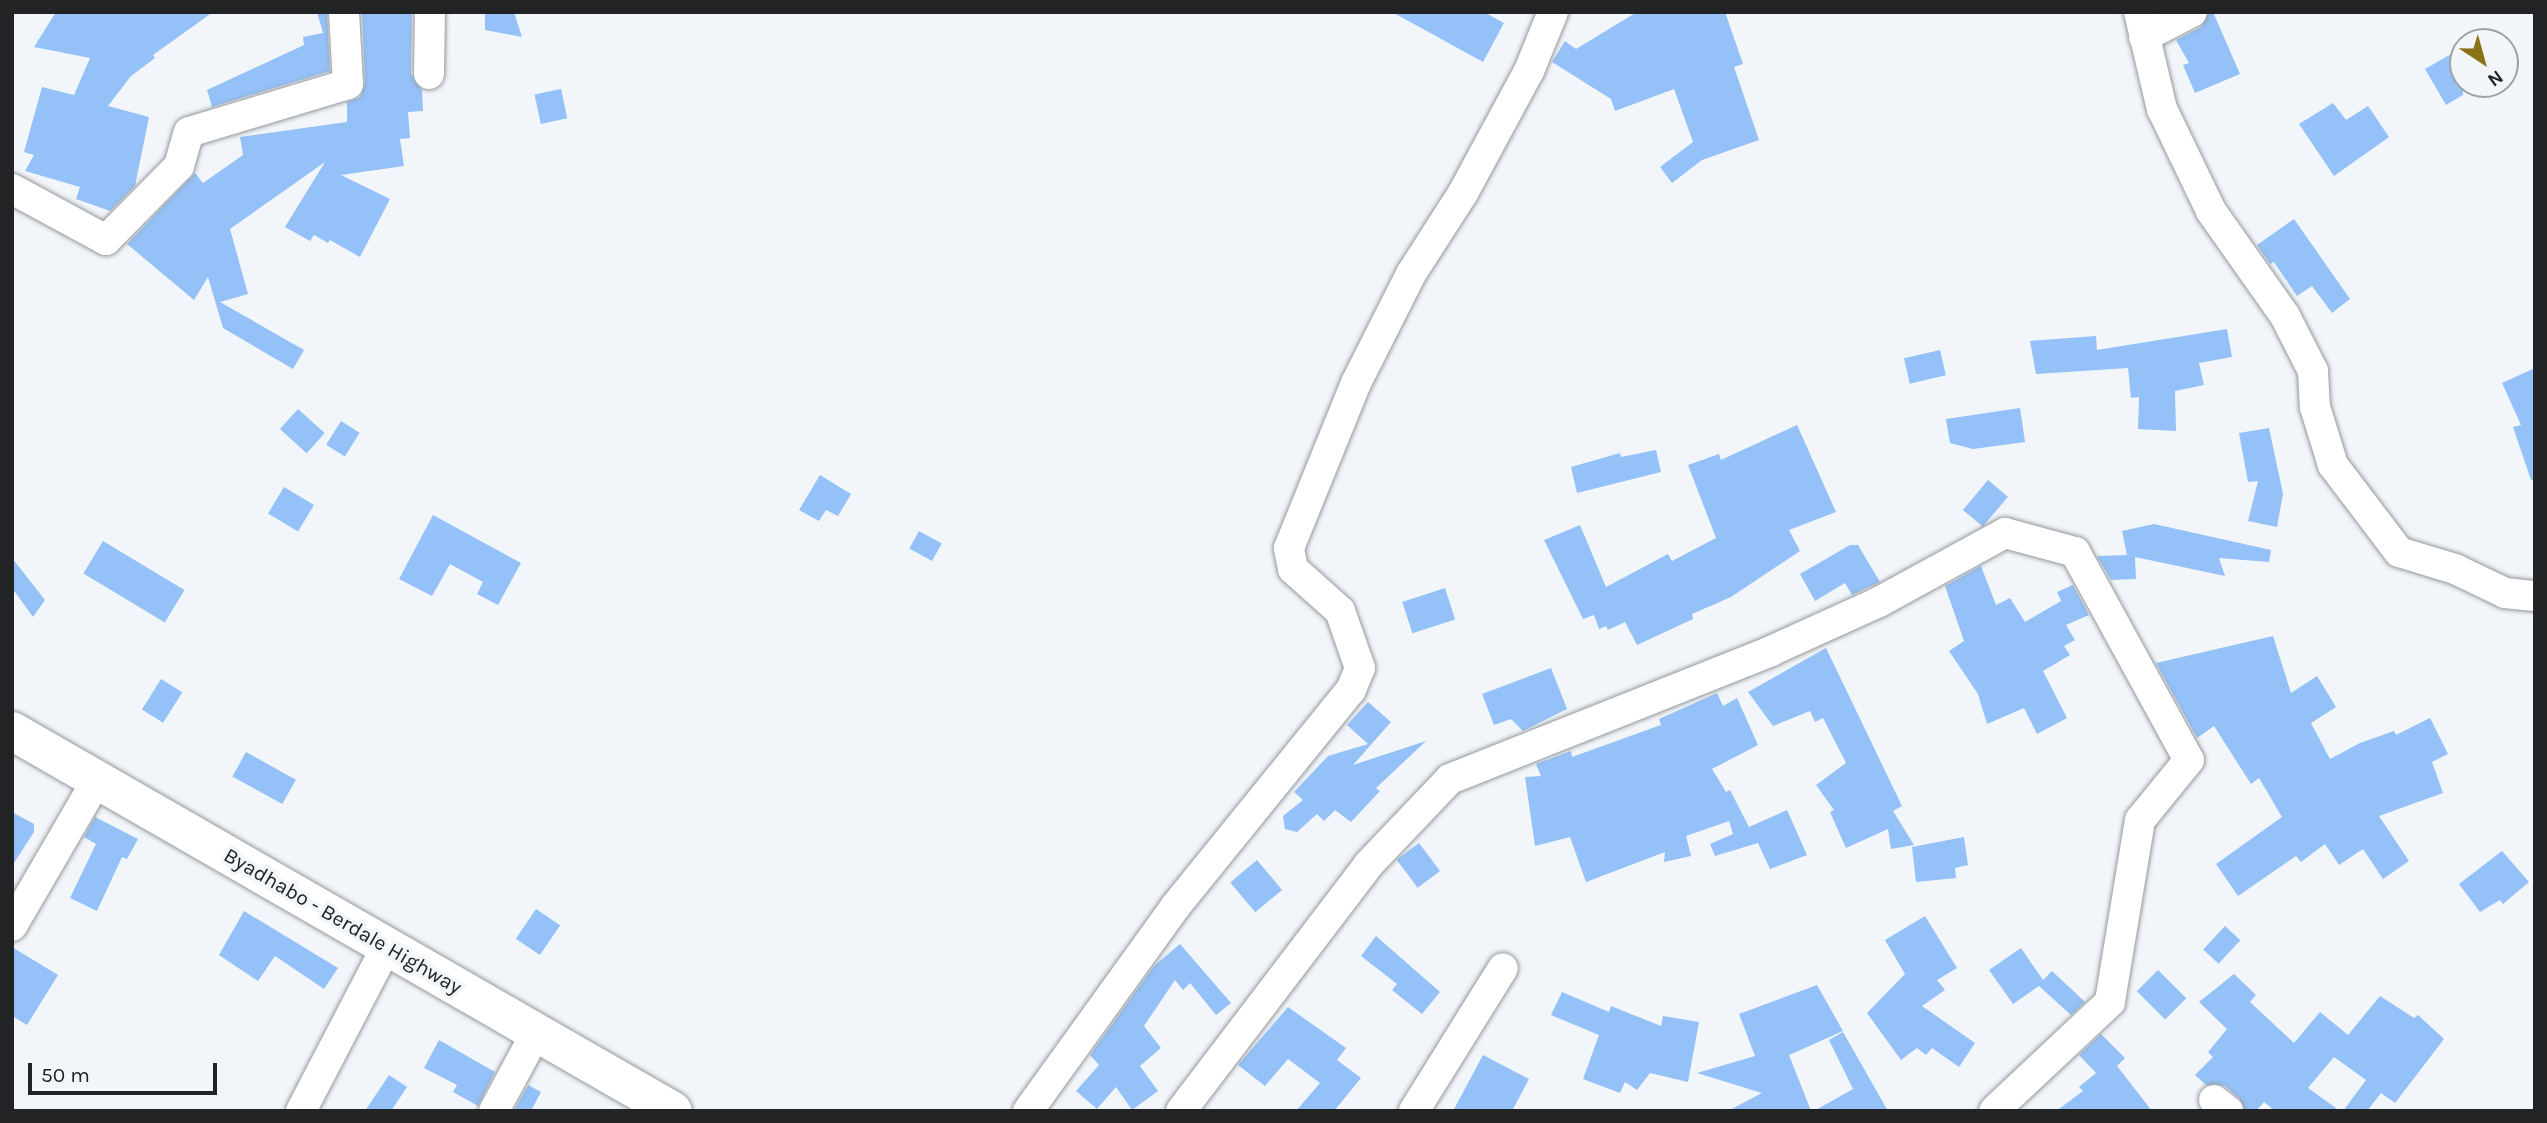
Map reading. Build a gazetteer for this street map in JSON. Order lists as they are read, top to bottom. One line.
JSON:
{"streets":{"main road":["Byadhabo - Berdale Highway"]},"scale_bar":"50 m","north":"bottom right"}
